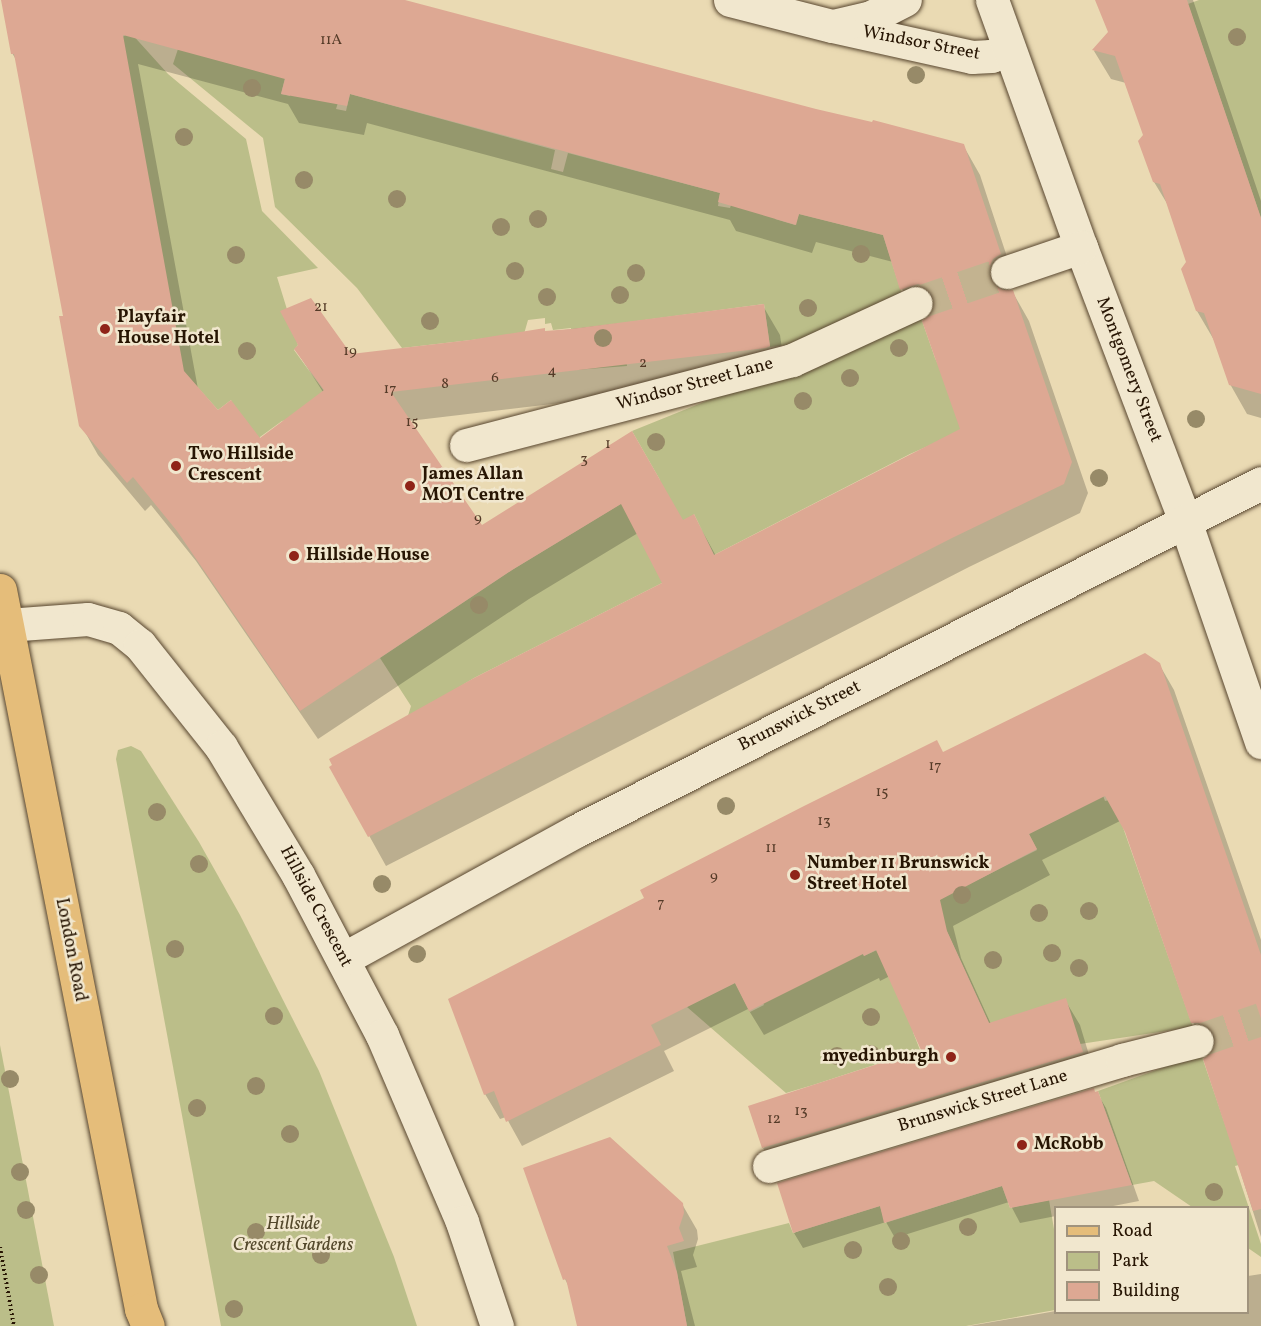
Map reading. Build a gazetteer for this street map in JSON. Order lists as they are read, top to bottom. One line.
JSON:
{"streets":{"main road":["London Road"],"street":["Windsor Street","Montgomery Street","Windsor Street Lane","Brunswick Street","Hillside Crescent","Brunswick Street Lane"]},"crossings":[["Windsor Street","Montgomery Street"],["Montgomery Street","Brunswick Street"],["Brunswick Street","Hillside Crescent"],["Hillside Crescent","London Road"]],"parks":["Hillside Crescent Gardens"],"places":["Playfair House Hotel","Two Hillside Crescent","James Allan MOT Centre","Hillside House","Number 11 Brunswick Street Hotel","myedinburgh","McRobb"],"house_numbers":["11A","21","19","2","4","6","8","17","15","1","3","9","17","15","13","11","9","7","13","12"],"legend":["Road","Park","Building"]}
